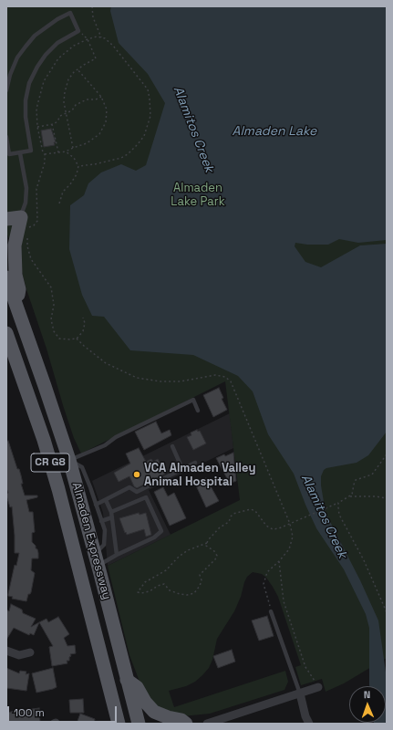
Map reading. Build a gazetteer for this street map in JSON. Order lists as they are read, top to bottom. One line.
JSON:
{"streets":{"main road":["CR G8","Almaden Expressway"]},"water":["Alamitos Creek","Almaden Lake"],"parks":["Almaden Lake Park"],"places":["VCA Almaden Valley Animal Hospital"],"scale_bar":"100 m","north":"top"}
